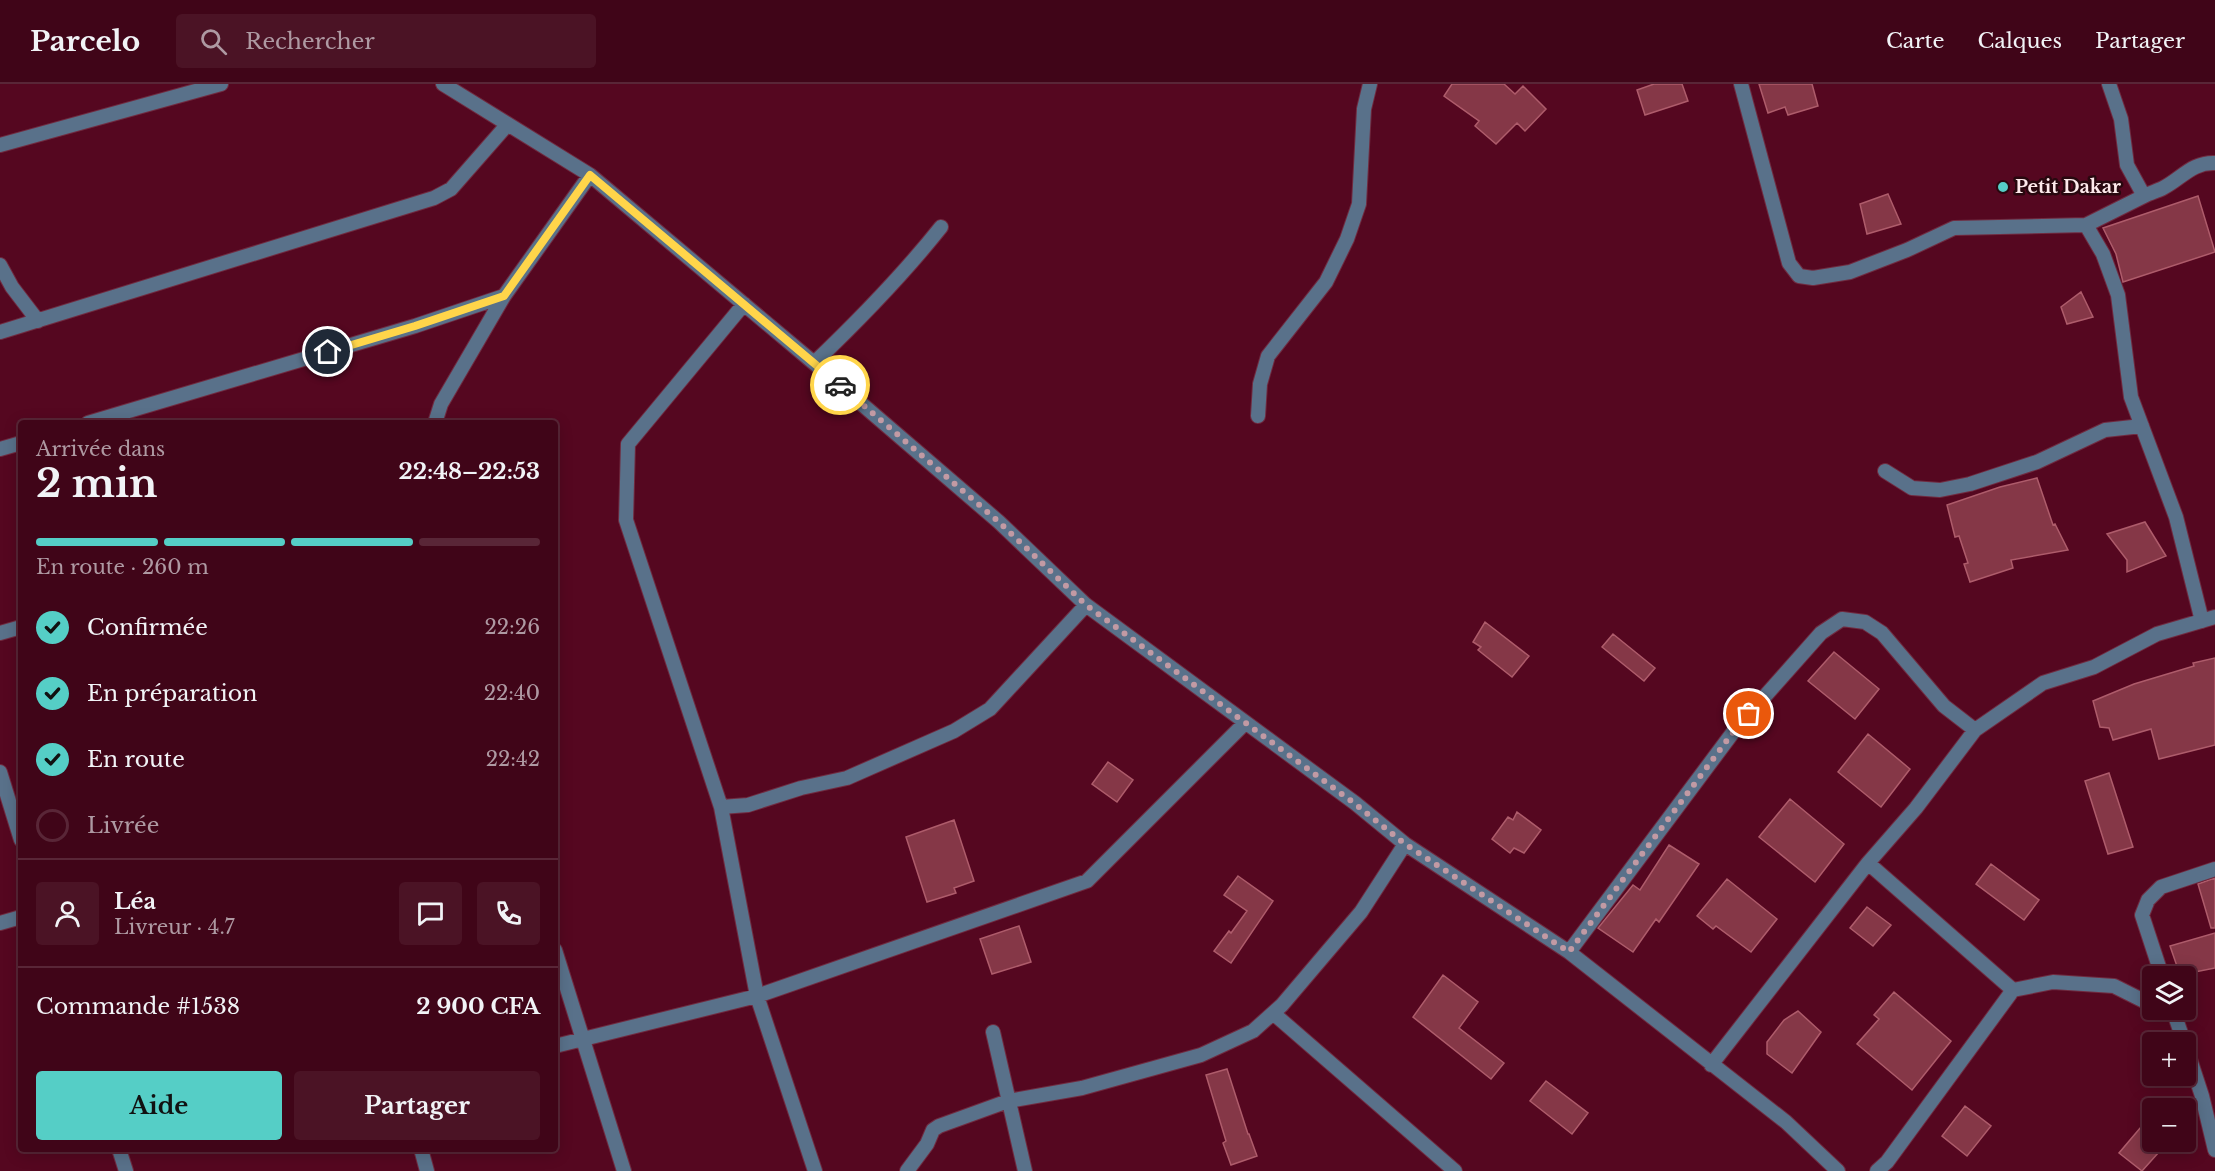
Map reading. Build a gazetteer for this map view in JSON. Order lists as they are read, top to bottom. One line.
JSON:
{"places":["Petit Dakar"],"page":{"header":"Parcelo","search":"Rechercher","nav":["Carte","Calques","Partager"],"heading":["2 min","Arrivée dans","22:48–22:53"],"panel":["Léa","Livreur · 4.7","Commande #1538","2 900 CFA"],"bar":"En route · 260 m","list":[["Confirmée","22:26"],["En préparation","22:40"],["En route","22:42"],"Livrée"],"map_buttons":["+","−"],"buttons":["Aide","Partager"]}}
